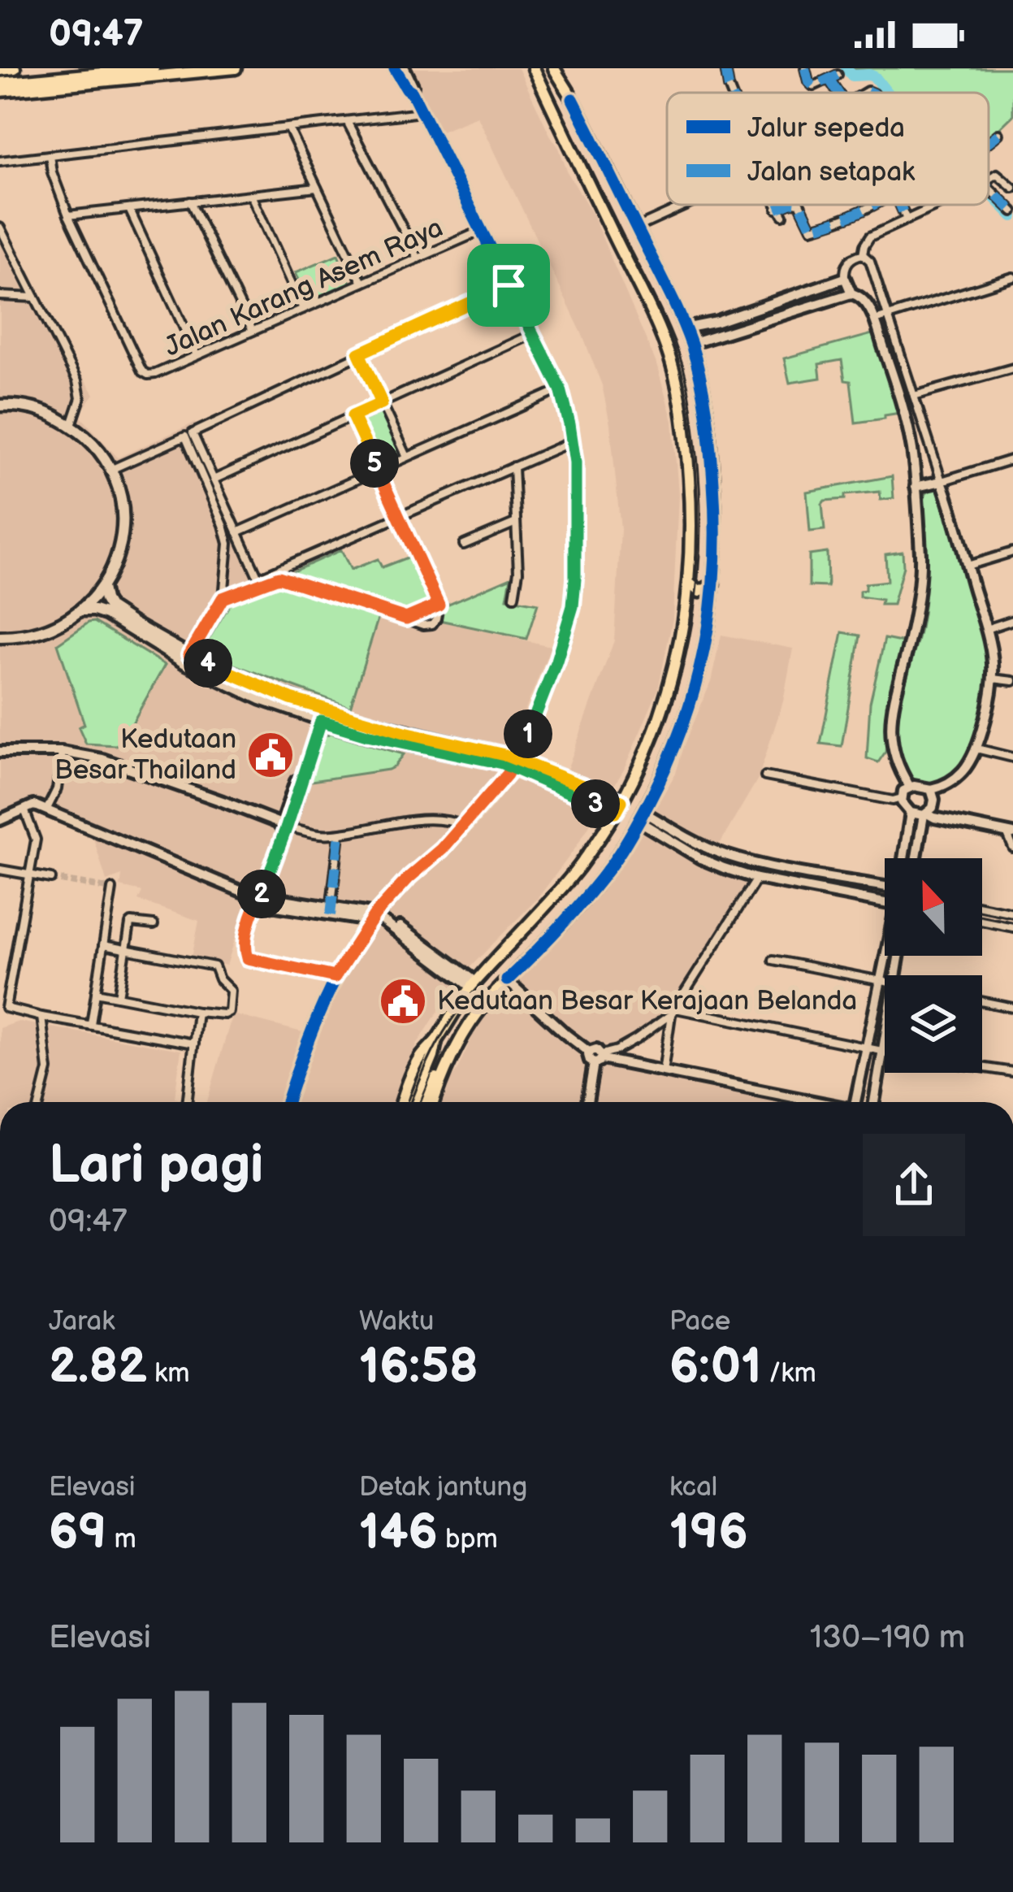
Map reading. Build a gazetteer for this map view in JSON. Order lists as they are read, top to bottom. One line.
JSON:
{"streets":{"street":["Jalan Karang Asem Raya"]},"places":{"public building":["Kedutaan Besar Thailand","Kedutaan Besar Kerajaan Belanda"]},"legend":["Jalur sepeda","Jalan setapak"],"north":"top","page":{"status":"09:47","pins":["5","4","1","3","2"],"heading":["Lari pagi","09:47"],"stats":[["Jarak","2.82 km"],["Waktu","16:58"],["Pace","6:01 /km"],["Elevasi","69 m"],["Detak jantung","146 bpm"],["kcal","196"]],"chart":["Elevasi","130–190 m"]}}
